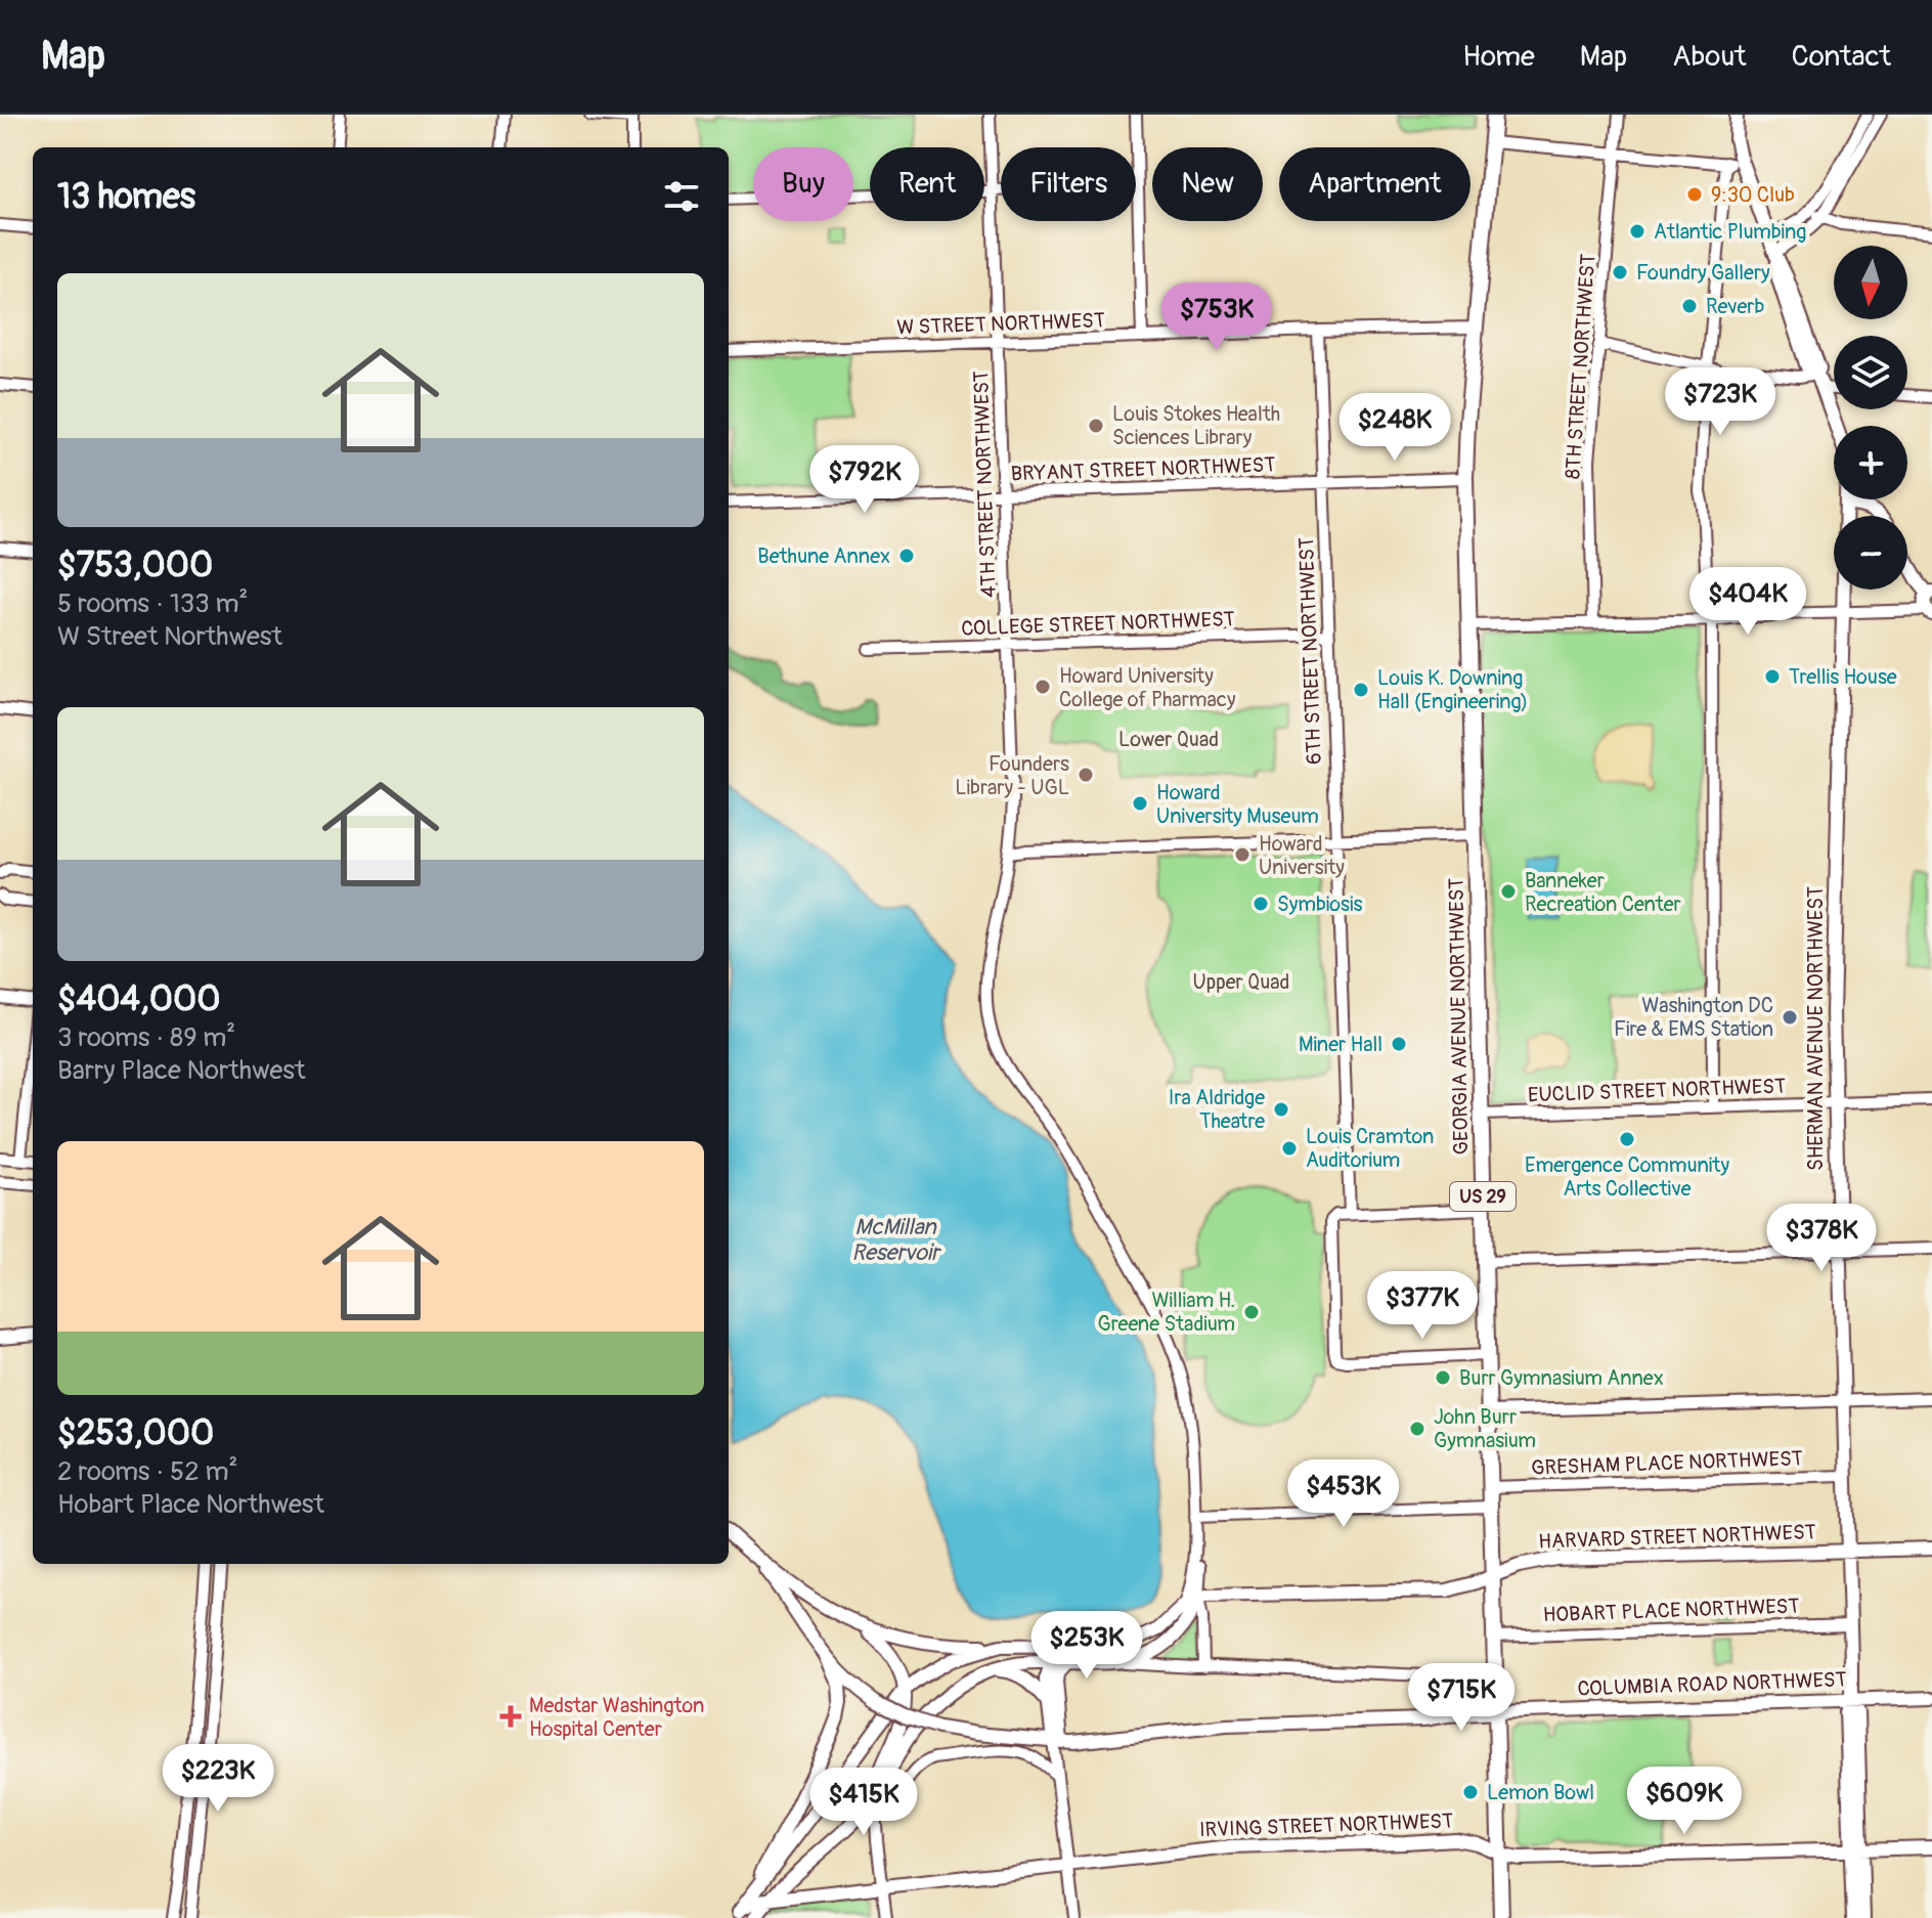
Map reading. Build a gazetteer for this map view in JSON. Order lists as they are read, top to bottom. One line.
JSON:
{"streets":{"highway":["GEORGIA AVENUE NORTHWEST","US 29"],"main road":["SHERMAN AVENUE NORTHWEST","HARVARD STREET NORTHWEST","COLUMBIA ROAD NORTHWEST","IRVING STREET NORTHWEST"],"street":["W STREET NORTHWEST","8TH STREET NORTHWEST","BRYANT STREET NORTHWEST","4TH STREET NORTHWEST","COLLEGE STREET NORTHWEST","6TH STREET NORTHWEST","EUCLID STREET NORTHWEST","GRESHAM PLACE NORTHWEST","HOBART PLACE NORTHWEST"]},"crossings":[["W STREET NORTHWEST","4TH STREET NORTHWEST"],["W STREET NORTHWEST","6TH STREET NORTHWEST"],["W STREET NORTHWEST","GEORGIA AVENUE NORTHWEST"],["BRYANT STREET NORTHWEST","4TH STREET NORTHWEST"],["BRYANT STREET NORTHWEST","6TH STREET NORTHWEST"],["BRYANT STREET NORTHWEST","GEORGIA AVENUE NORTHWEST"],["4TH STREET NORTHWEST","COLLEGE STREET NORTHWEST"],["COLLEGE STREET NORTHWEST","6TH STREET NORTHWEST"],["GEORGIA AVENUE NORTHWEST","EUCLID STREET NORTHWEST"],["GEORGIA AVENUE NORTHWEST","GRESHAM PLACE NORTHWEST"],["GEORGIA AVENUE NORTHWEST","HARVARD STREET NORTHWEST"],["GEORGIA AVENUE NORTHWEST","HOBART PLACE NORTHWEST"],["GEORGIA AVENUE NORTHWEST","COLUMBIA ROAD NORTHWEST"],["GEORGIA AVENUE NORTHWEST","IRVING STREET NORTHWEST"],["SHERMAN AVENUE NORTHWEST","EUCLID STREET NORTHWEST"],["SHERMAN AVENUE NORTHWEST","GRESHAM PLACE NORTHWEST"],["SHERMAN AVENUE NORTHWEST","HARVARD STREET NORTHWEST"],["SHERMAN AVENUE NORTHWEST","HOBART PLACE NORTHWEST"],["SHERMAN AVENUE NORTHWEST","COLUMBIA ROAD NORTHWEST"],["SHERMAN AVENUE NORTHWEST","IRVING STREET NORTHWEST"]],"water":["McMillan Reservoir"],"parks":["Lower Quad","Upper Quad"],"places":{"other":["9:30 Club","Atlantic Plumbing","Foundry Gallery","Reverb","Louis Stokes Health Sciences Library","Bethune Annex","Trellis House","Howard University College of Pharmacy","Louis K. Downing Hall (Engineering)","Founders Library - UGL","Howard University Museum","Howard University","Banneker Recreation Center","Symbiosis","Washington DC Fire & EMS Station","Miner Hall","Ira Aldridge Theatre","Emergence Community Arts Collective","Louis Cramton Auditorium","William H. Greene Stadium","Burr Gymnasium Annex","John Burr Gymnasium","Lemon Bowl"],"health":["Medstar Washington Hospital Center"]},"north":"bottom","page":{"header":"Map","nav":["Home","Map","About","Contact"],"chip":["Buy","Rent","Filters","New","Apartment"],"heading":"13 homes","map_buttons":["+","−"],"list":[{"name":"$753,000","note":"5 rooms · 133 m² · W Street Northwest"},{"name":"$404,000","note":"3 rooms · 89 m² · Barry Place Northwest"},{"name":"$253,000","note":"2 rooms · 52 m² · Hobart Place Northwest"}],"price":["$753K","$723K","$248K","$792K","$404K","$378K","$377K","$453K","$253K","$715K","$223K","$609K","$415K"]}}
